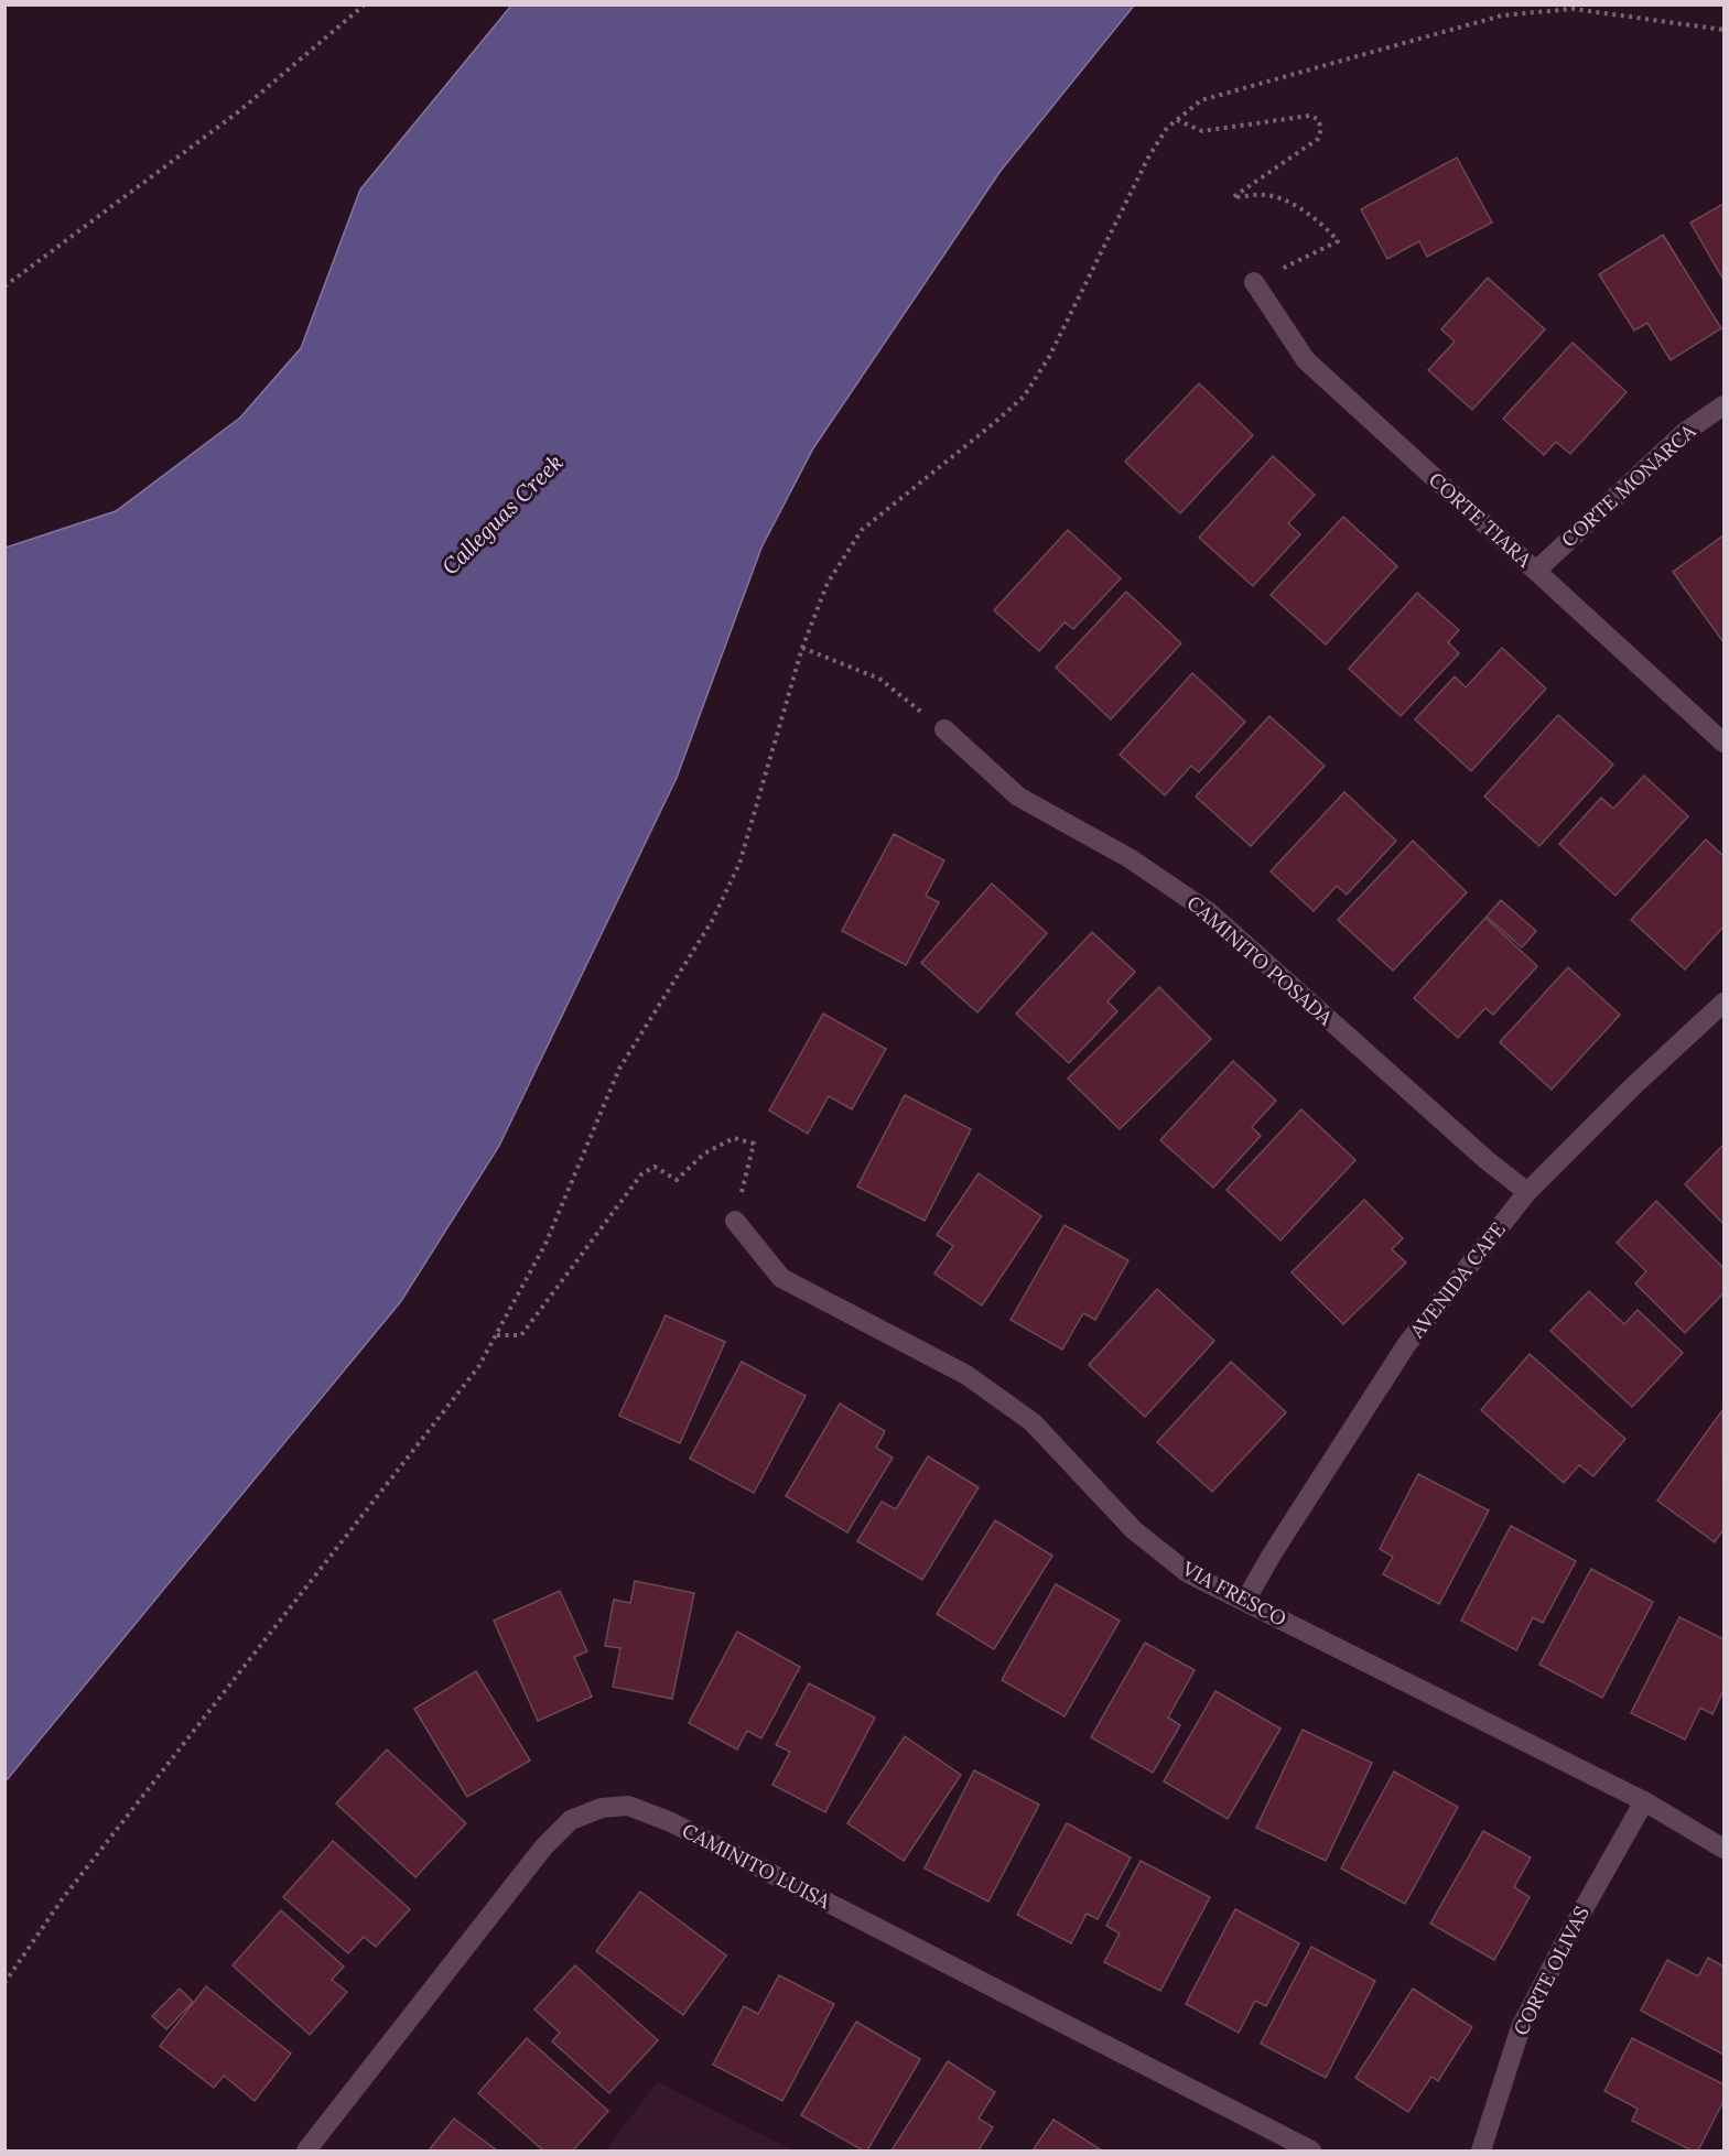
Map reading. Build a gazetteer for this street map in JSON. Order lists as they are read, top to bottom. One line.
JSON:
{"streets":{"street":["CORTE MONARCA","CORTE TIARA","CAMINITO POSADA","AVENIDA CAFE","VIA FRESCO","CAMINITO LUISA","CORTE OLIVAS"]},"crossings":[["CORTE MONARCA","CORTE TIARA"],["CAMINITO POSADA","AVENIDA CAFE"],["AVENIDA CAFE","VIA FRESCO"],["VIA FRESCO","CORTE OLIVAS"]],"water":["Calleguas Creek"]}
